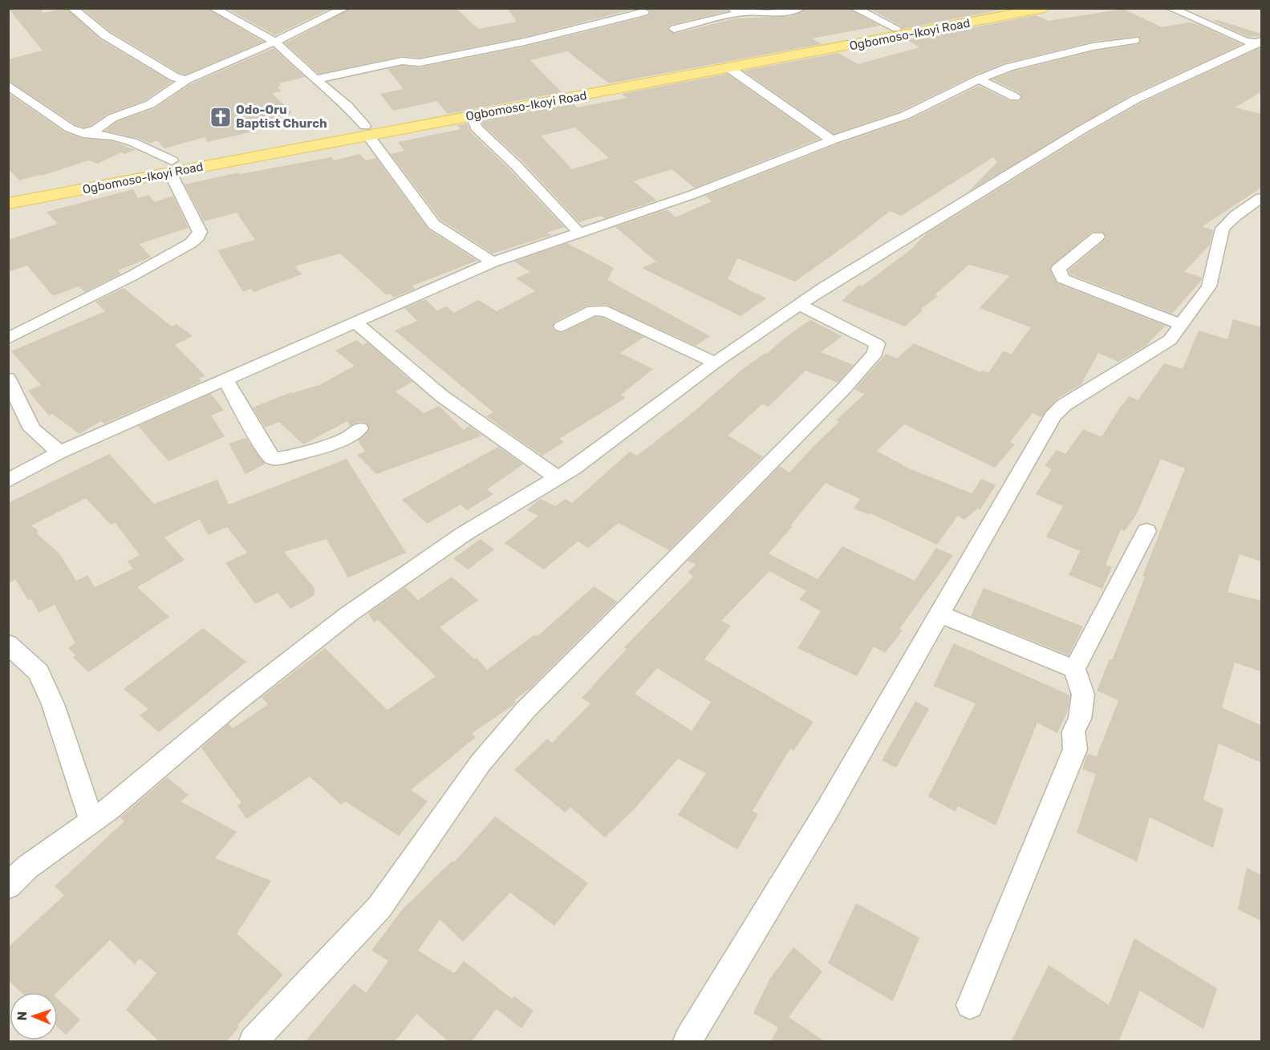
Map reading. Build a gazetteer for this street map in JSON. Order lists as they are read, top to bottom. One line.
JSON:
{"streets":{"main road":["Ogbomoso-Ikoyi Road"]},"places":{"church":["Odo-Oru Baptist Church"]},"north":"left"}
